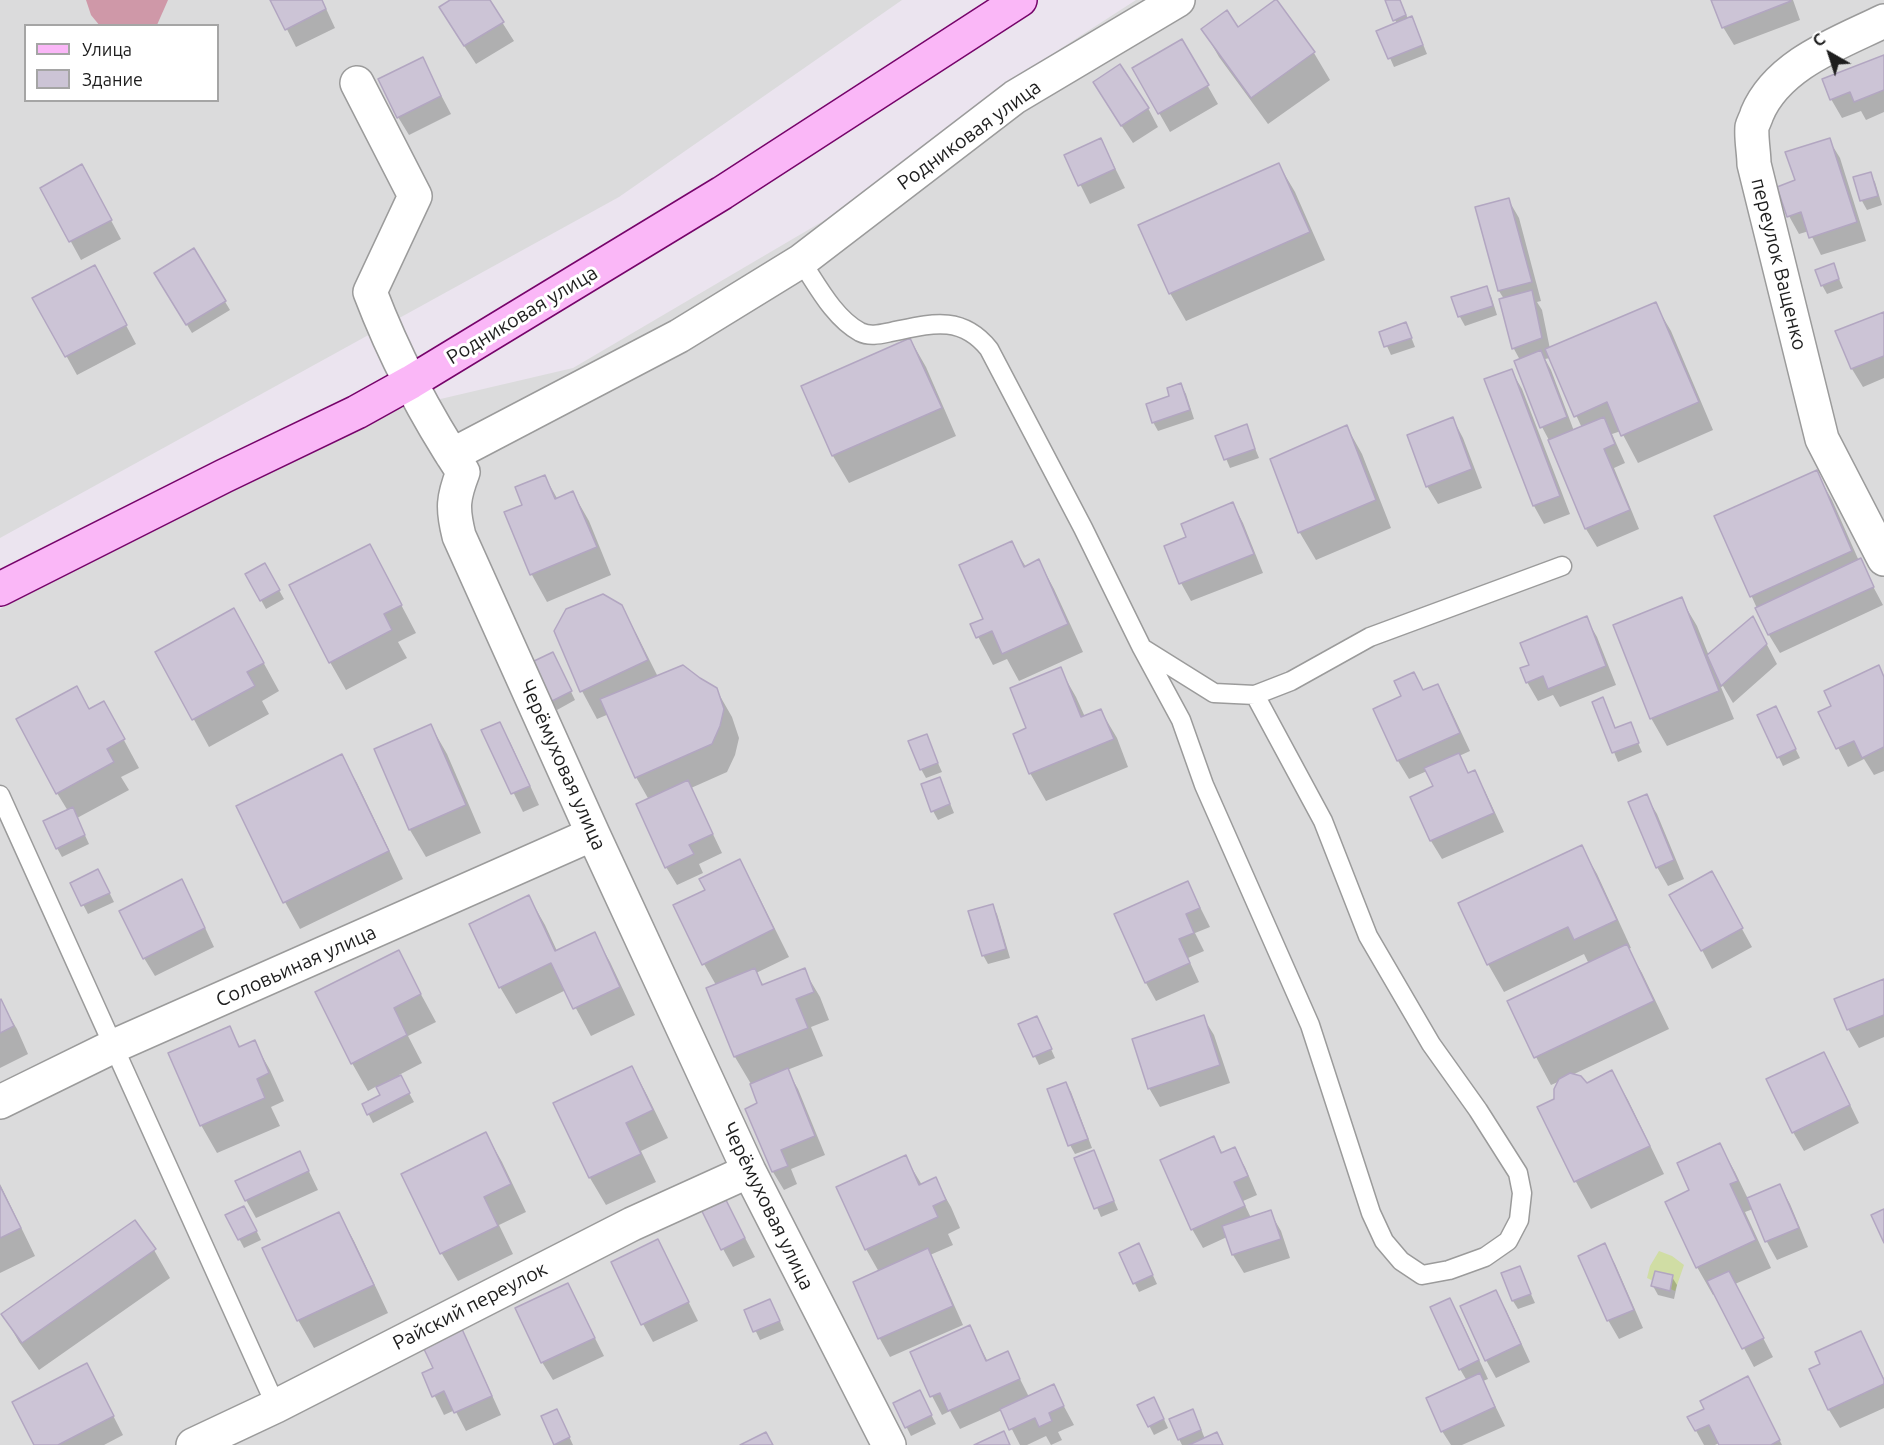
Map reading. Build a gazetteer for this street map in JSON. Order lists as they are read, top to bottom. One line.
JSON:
{"streets":{"main road":["Родниковая улица"],"street":["переулок Ващенко","Черёмуховая улица","Соловьиная улица","Райский переулок"]},"crossings":[["Родниковая улица","Черёмуховая улица"],["Черёмуховая улица","Соловьиная улица"],["Черёмуховая улица","Райский переулок"]],"legend":["Улица","Здание"],"north":"top left"}
